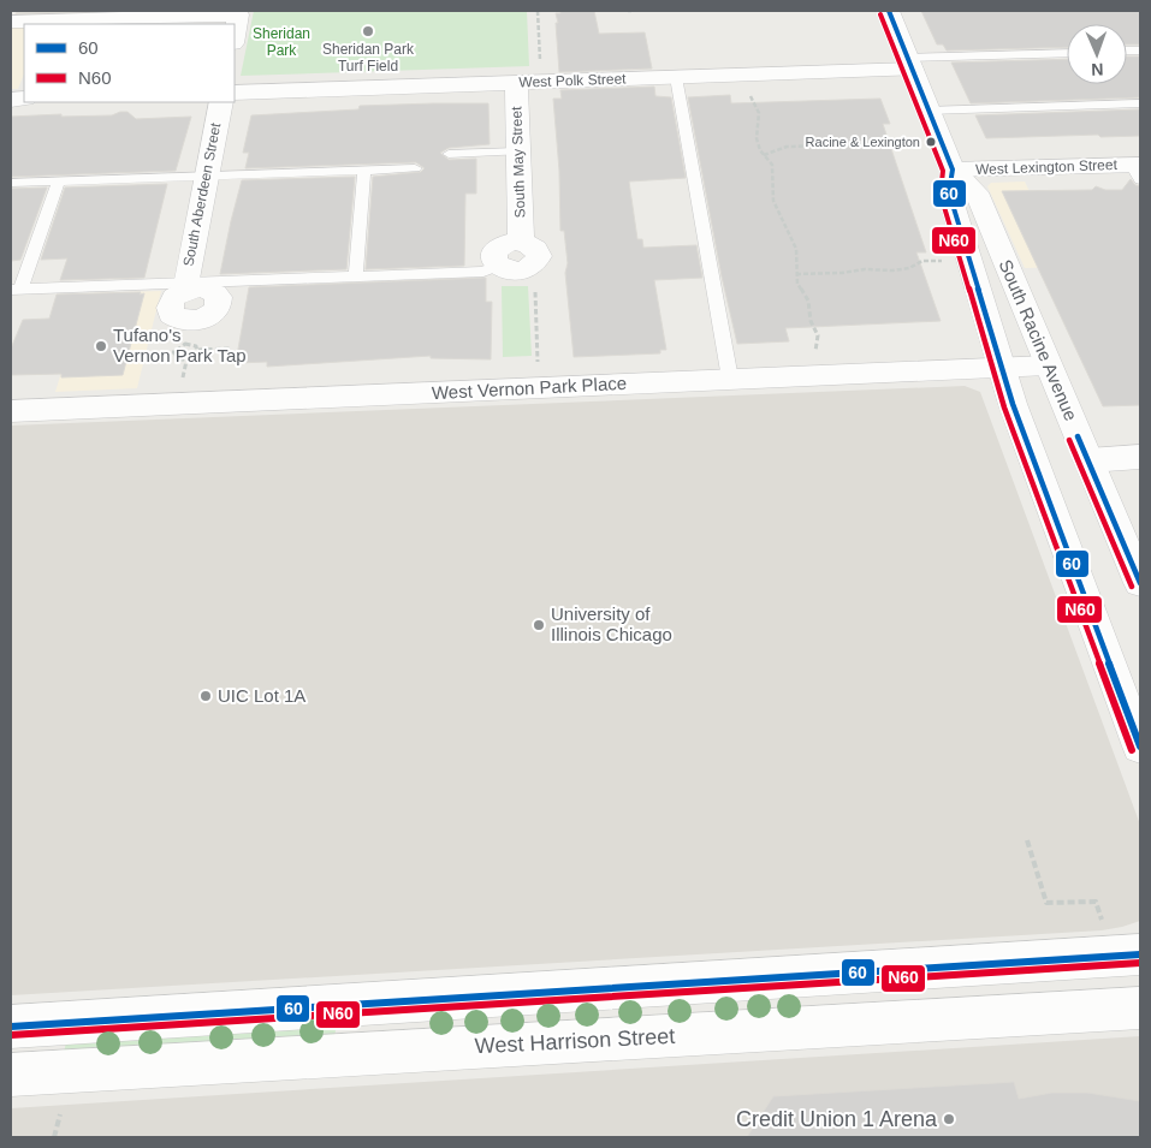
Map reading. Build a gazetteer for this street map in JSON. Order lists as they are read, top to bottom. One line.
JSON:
{"streets":{"street":["West Polk Street","South May Street","West Lexington Street","South Aberdeen Street","South Racine Avenue","West Vernon Park Place","West Harrison Street"]},"crossings":[["West Polk Street","South May Street"],["West Polk Street","South Racine Avenue"],["West Lexington Street","South Racine Avenue"],["South Racine Avenue","West Vernon Park Place"]],"parks":["Sheridan Park"],"places":["Sheridan Park Turf Field","Racine & Lexington","Tufano's Vernon Park Tap","University of Illinois Chicago","UIC Lot 1A","Credit Union 1 Arena"],"lines":["transit line 60","transit line N60"],"legend":["60","N60"],"north":"bottom"}
